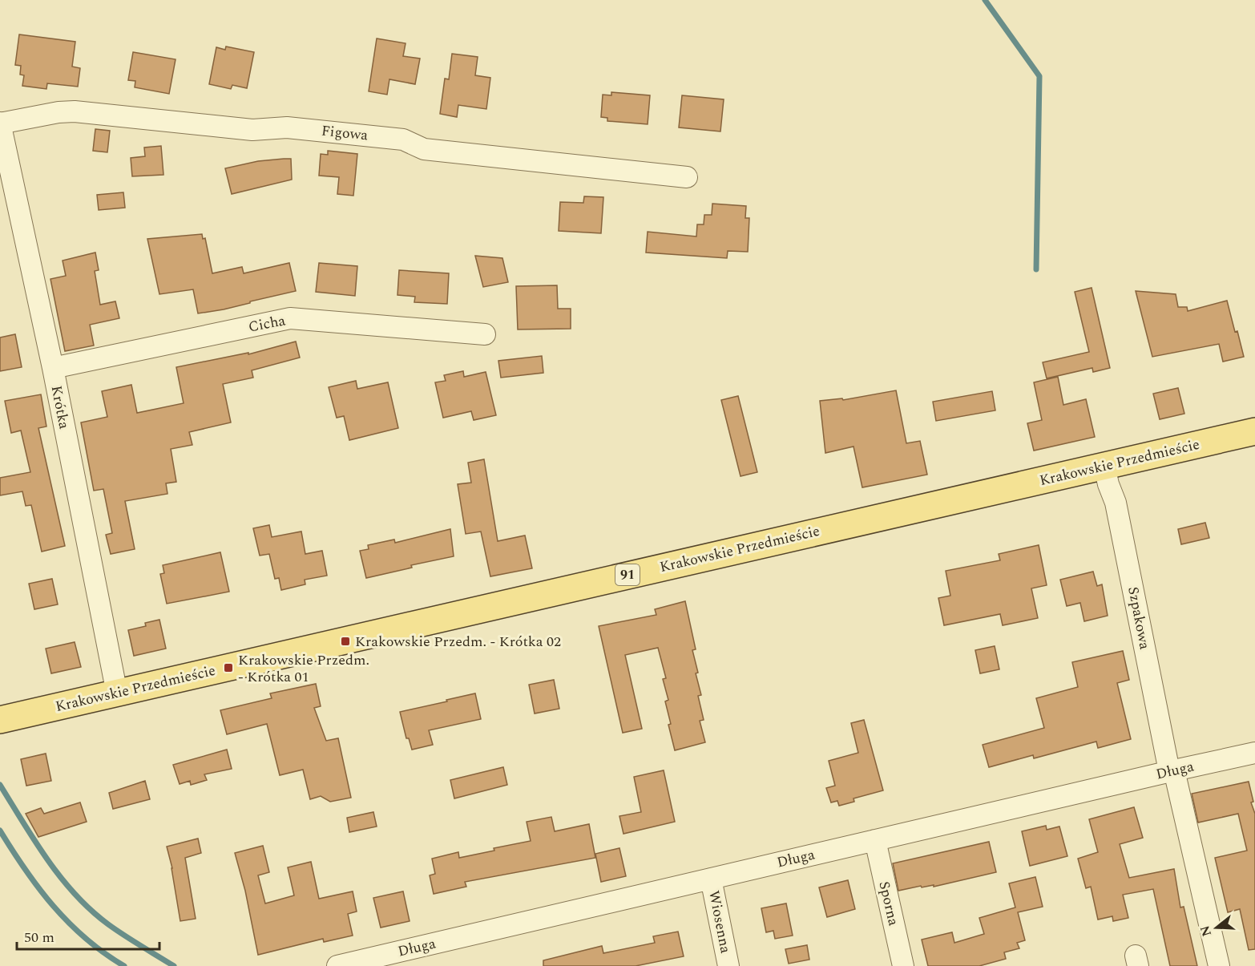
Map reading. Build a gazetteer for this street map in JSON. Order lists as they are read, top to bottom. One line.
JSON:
{"streets":{"main road":["Krakowskie Przedmieście","91"],"street":["Figowa","Cicha","Krótka","Szpakowa","Długa","Sporna","Wiosenna"]},"crossings":[["Figowa","Krótka"],["Cicha","Krótka"],["Krótka","Krakowskie Przedmieście"],["Krakowskie Przedmieście","Szpakowa"],["Szpakowa","Długa"],["Długa","Sporna"],["Długa","Wiosenna"]],"places":{"transit":["Krakowskie Przedm. - Krótka 02","Krakowskie Przedm. - Krótka 01"]},"scale_bar":"50 m","north":"left"}
